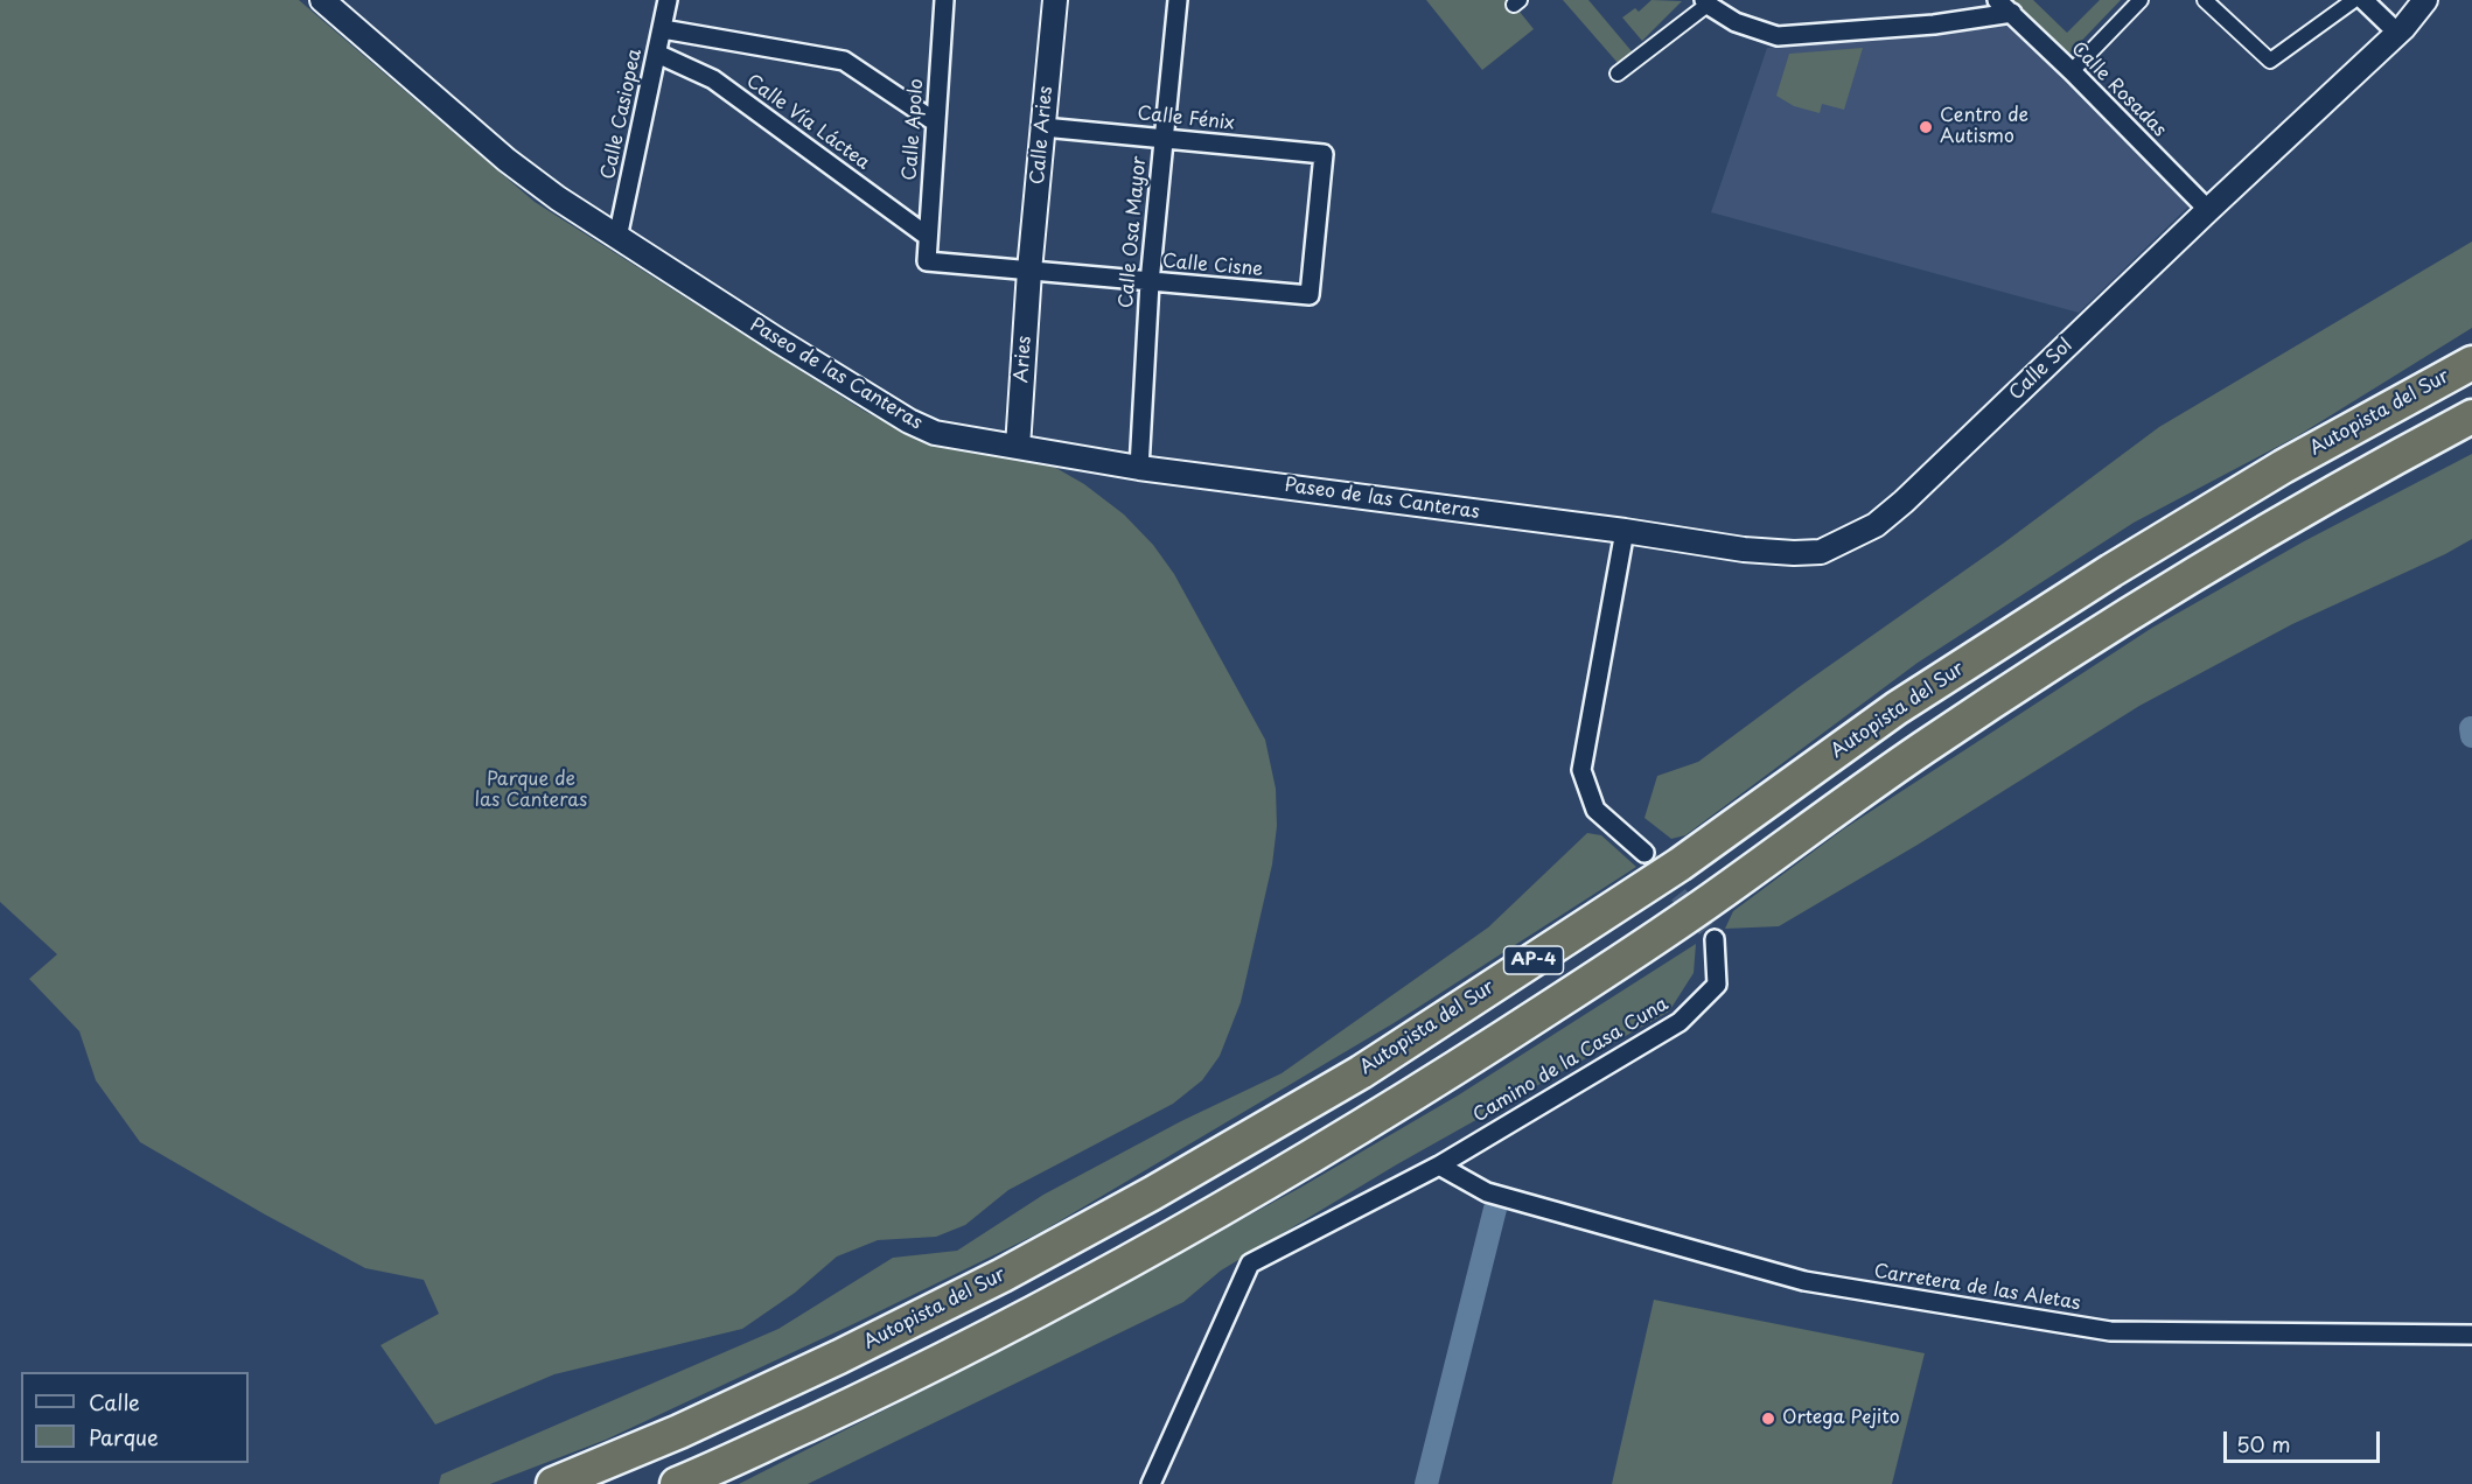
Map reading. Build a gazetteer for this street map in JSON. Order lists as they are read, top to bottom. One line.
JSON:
{"streets":{"highway":["Autopista del Sur","AP-4"],"street":["Calle Rosadas","Calle Casiopea","Calle Fénix","Calle Vía Láctea","Calle Apolo","Calle Aries","Calle Osa Mayor","Calle Cisne","Aries","Calle Sol","Paseo de las Canteras","Camino de la Casa Cuna","Carretera de las Aletas"]},"crossings":[["Calle Rosadas","Calle Sol"],["Calle Casiopea","Calle Vía Láctea"],["Calle Casiopea","Paseo de las Canteras"],["Calle Fénix","Calle Aries"],["Calle Fénix","Calle Osa Mayor"],["Calle Fénix","Calle Cisne"],["Calle Vía Láctea","Calle Apolo"],["Calle Apolo","Calle Cisne"],["Calle Aries","Calle Cisne"],["Calle Aries","Aries"],["Calle Osa Mayor","Calle Cisne"],["Calle Osa Mayor","Paseo de las Canteras"],["Calle Cisne","Aries"],["Aries","Paseo de las Canteras"],["Calle Sol","Paseo de las Canteras"],["Camino de la Casa Cuna","Carretera de las Aletas"]],"parks":["Parque de las Canteras"],"places":["Centro de Autismo","Ortega Pejito"],"legend":["Calle","Parque"],"scale_bar":"50 m"}
